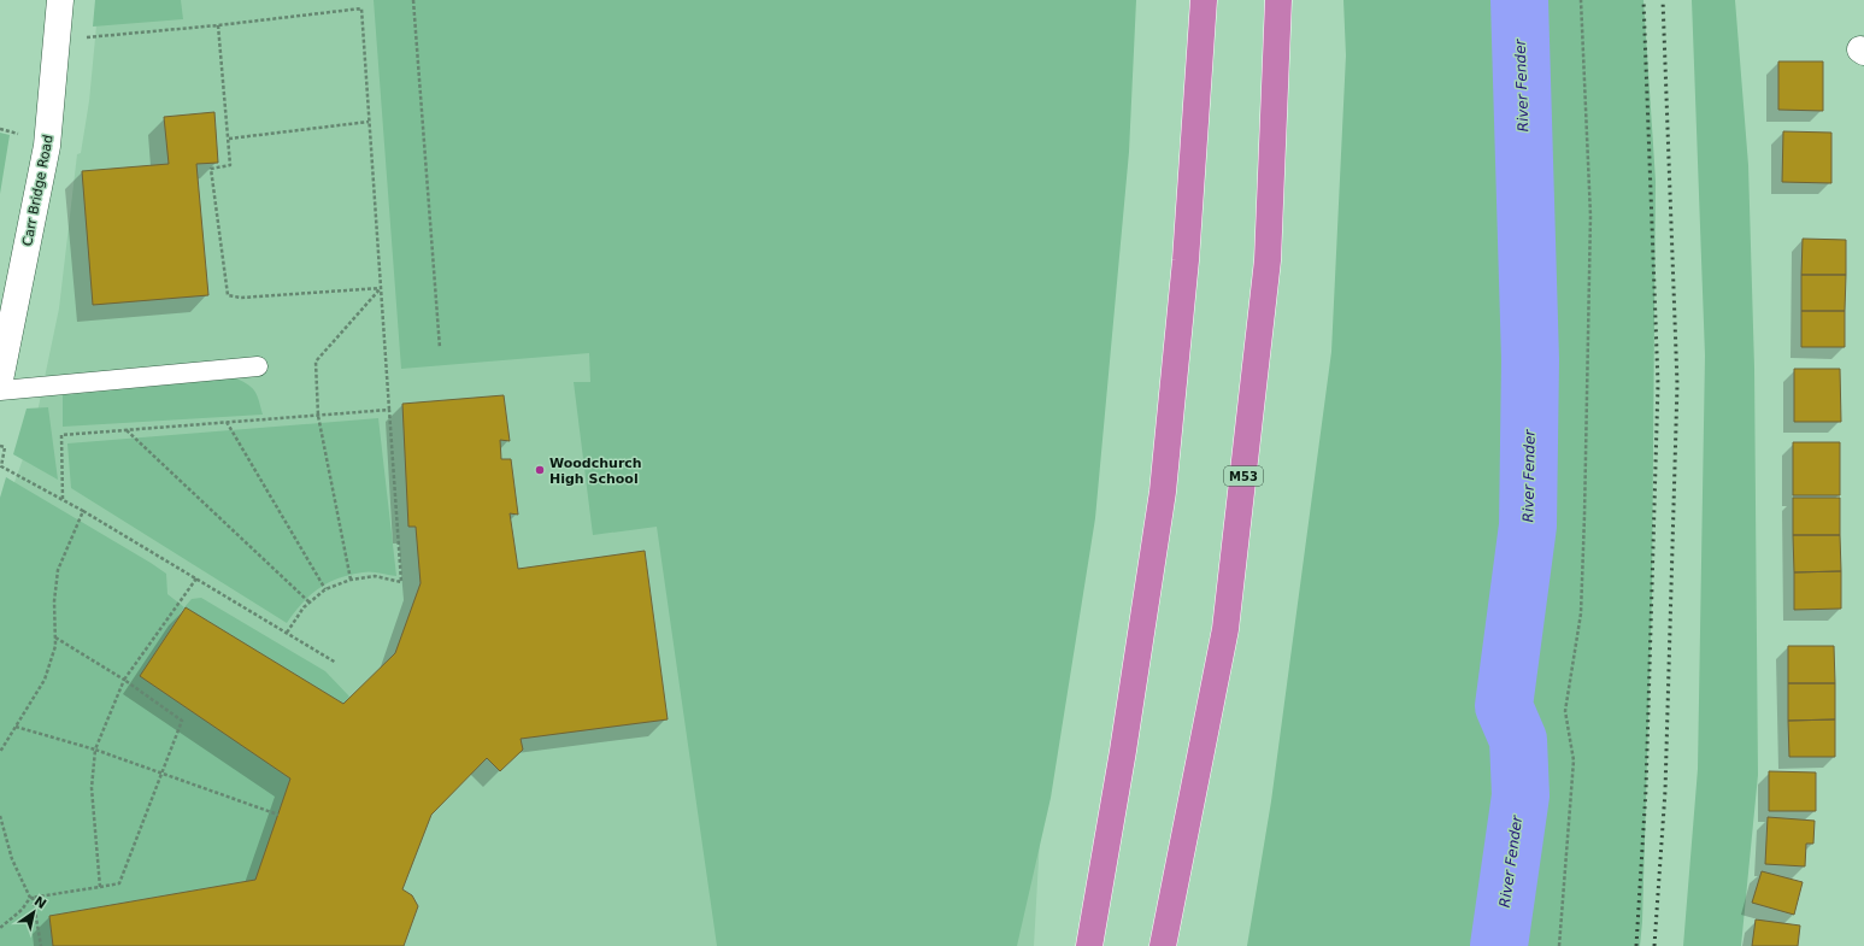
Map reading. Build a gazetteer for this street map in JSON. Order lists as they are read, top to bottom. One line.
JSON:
{"streets":{"highway":["M53"],"street":["Carr Bridge Road"]},"water":["River Fender"],"places":["Woodchurch High School"],"north":"top right"}
